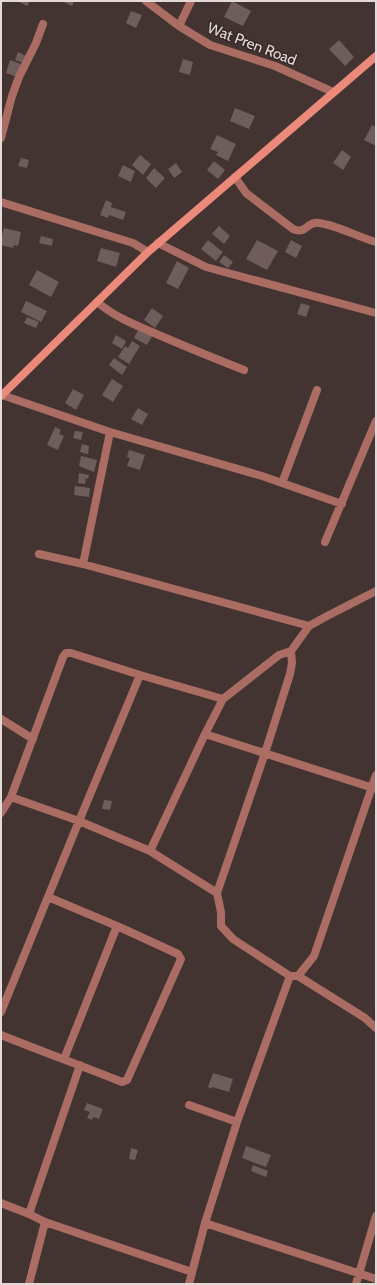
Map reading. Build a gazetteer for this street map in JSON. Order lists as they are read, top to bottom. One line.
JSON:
{"streets":{"street":["Wat Pren Road"]}}
